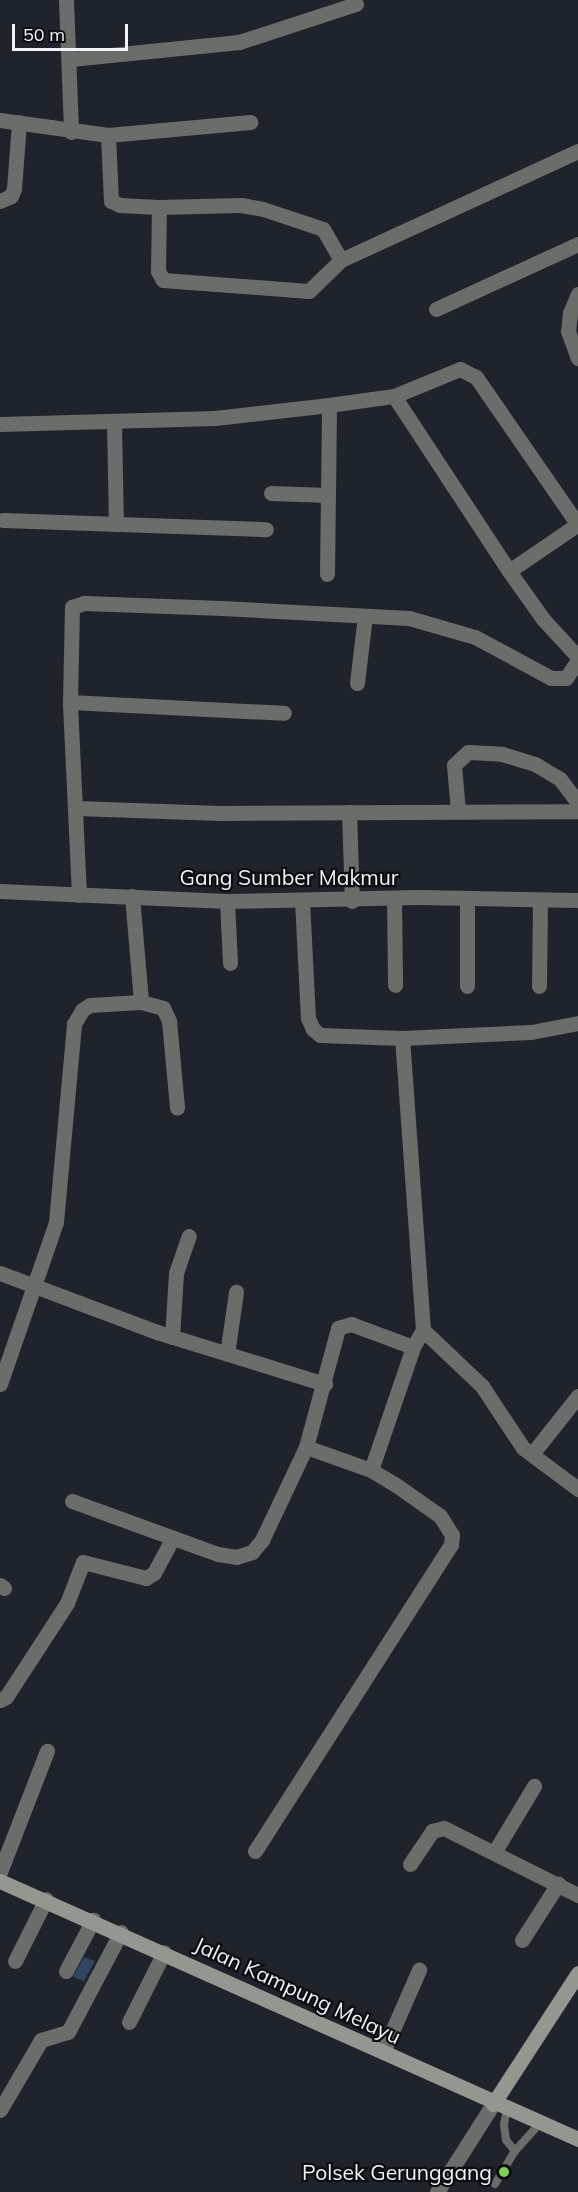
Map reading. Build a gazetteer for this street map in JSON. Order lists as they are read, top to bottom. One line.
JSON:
{"streets":{"main road":["Jalan Kampung Melayu"],"street":["Gang Sumber Makmur"]},"places":["Polsek Gerunggang"],"scale_bar":"50 m"}
